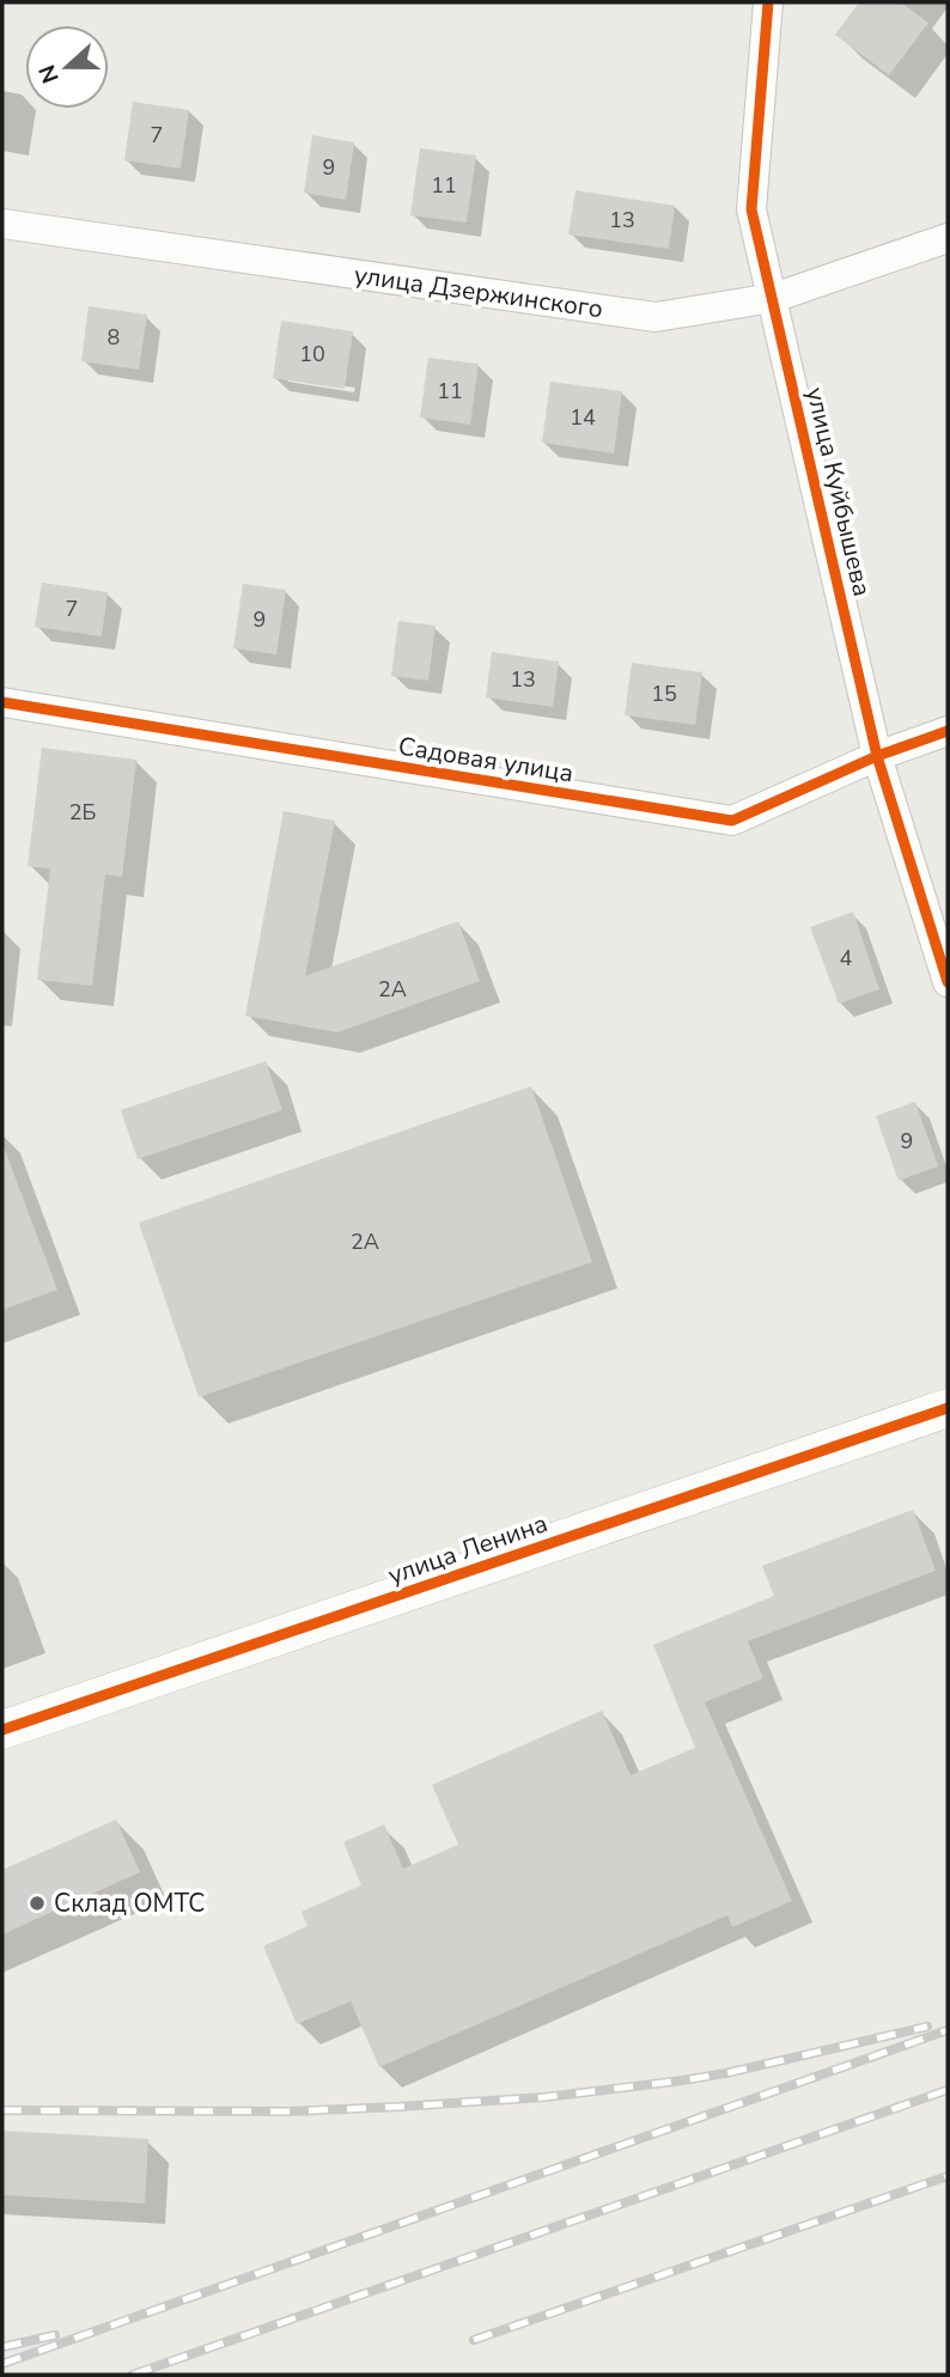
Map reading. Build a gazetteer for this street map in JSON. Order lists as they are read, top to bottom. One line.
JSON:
{"streets":{"street":["улица Дзержинского","улица Куйбышева","Садовая улица","улица Ленина"]},"crossings":[["улица Дзержинского","улица Куйбышева"],["улица Куйбышева","Садовая улица"]],"places":["Склад ОМТС"],"house_numbers":["7","9","11","13","8","10","11","14","7","9","13","15","2Б","4","2А","9","2А"],"north":"left"}
